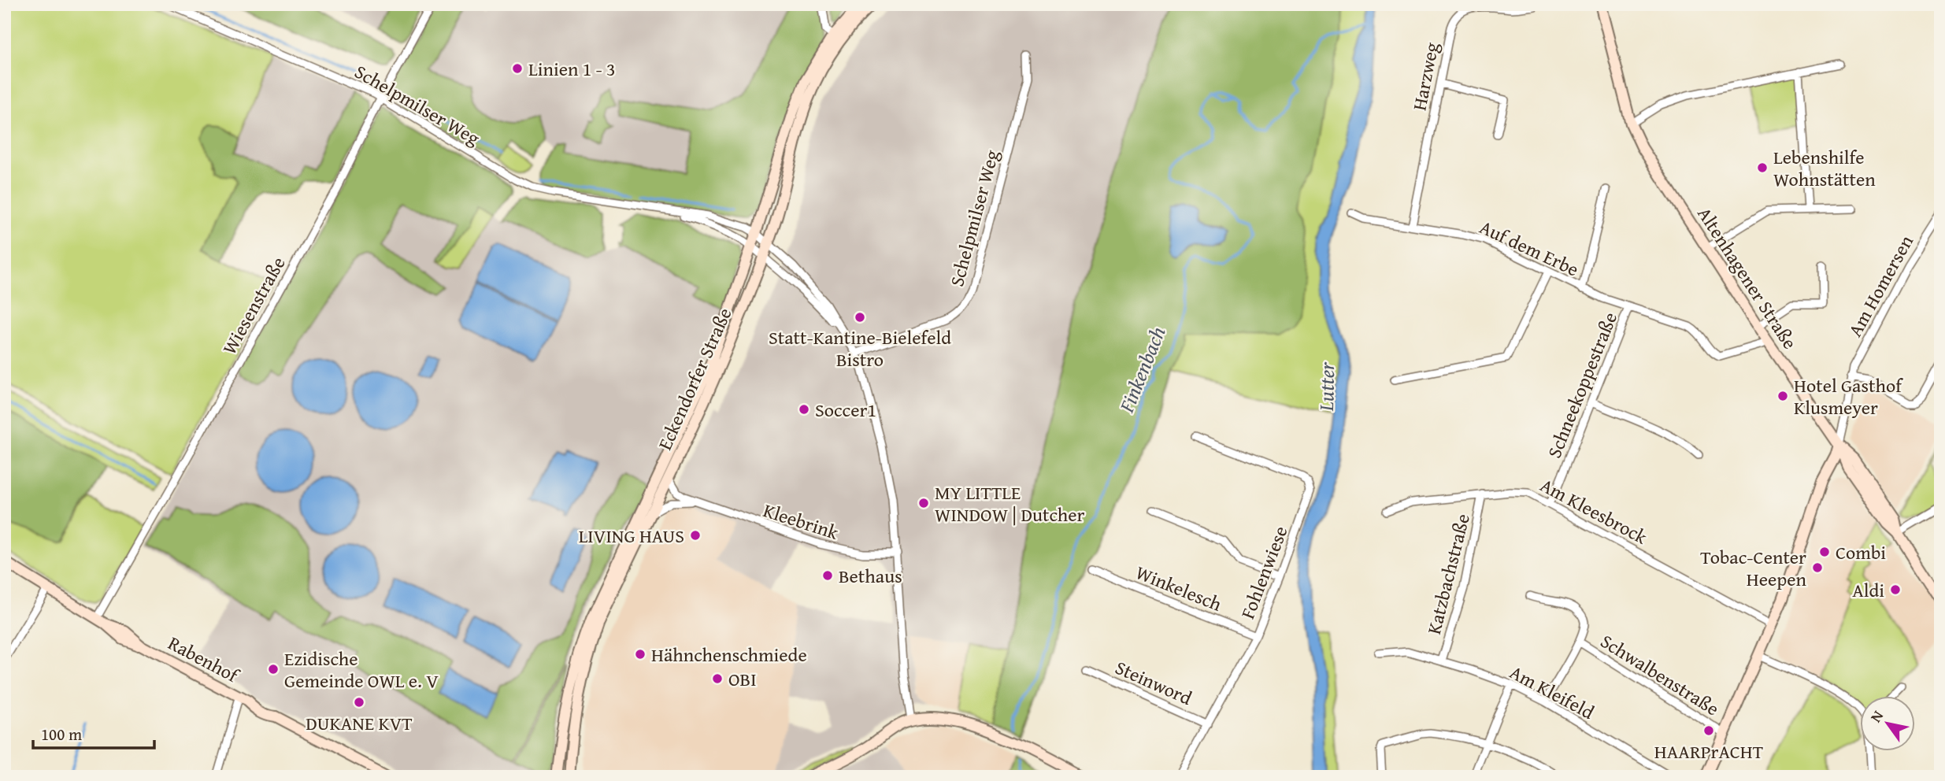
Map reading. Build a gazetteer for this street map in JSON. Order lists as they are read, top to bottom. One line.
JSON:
{"streets":{"main road":["Altenhagener Straße","Eckendorfer Straße","Rabenhof"],"street":["Harzweg","Schelpmilser Weg","Auf dem Erbe","Am Homersen","Wiesenstraße","Schneekoppestraße","Am Kleesbrock","Kleebrink","Fohlenwiese","Katzbachstraße","Winkelesch","Schwalbenstraße","Steinword","Am Kleifeld"]},"crossings":[["Harzweg","Auf dem Erbe"],["Schelpmilser Weg","Wiesenstraße"],["Schelpmilser Weg","Eckendorfer Straße"],["Schelpmilser Weg","Kleebrink"],["Auf dem Erbe","Altenhagener Straße"],["Auf dem Erbe","Schneekoppestraße"],["Altenhagener Straße","Am Homersen"],["Wiesenstraße","Rabenhof"],["Eckendorfer Straße","Kleebrink"],["Schneekoppestraße","Am Kleesbrock"],["Am Kleesbrock","Katzbachstraße"],["Fohlenwiese","Winkelesch"],["Fohlenwiese","Steinword"],["Katzbachstraße","Am Kleifeld"]],"water":["Finkenbach","Lutter"],"places":["Linien 1 - 3","Lebenshilfe Wohnstätten","Statt-Kantine-Bielefeld Bistro","Hotel Gasthof Klusmeyer","Soccer1","MY LITTLE WINDOW | Dutcher","LIVING HAUS","Combi","Tobac-Center Heepen","Bethaus","Aldi","Hähnchenschmiede","Ezidische Gemeinde OWL e. V","OBI","DUKANE KVT","HAARPrACHT"],"scale_bar":"100 m","north":"top left"}
